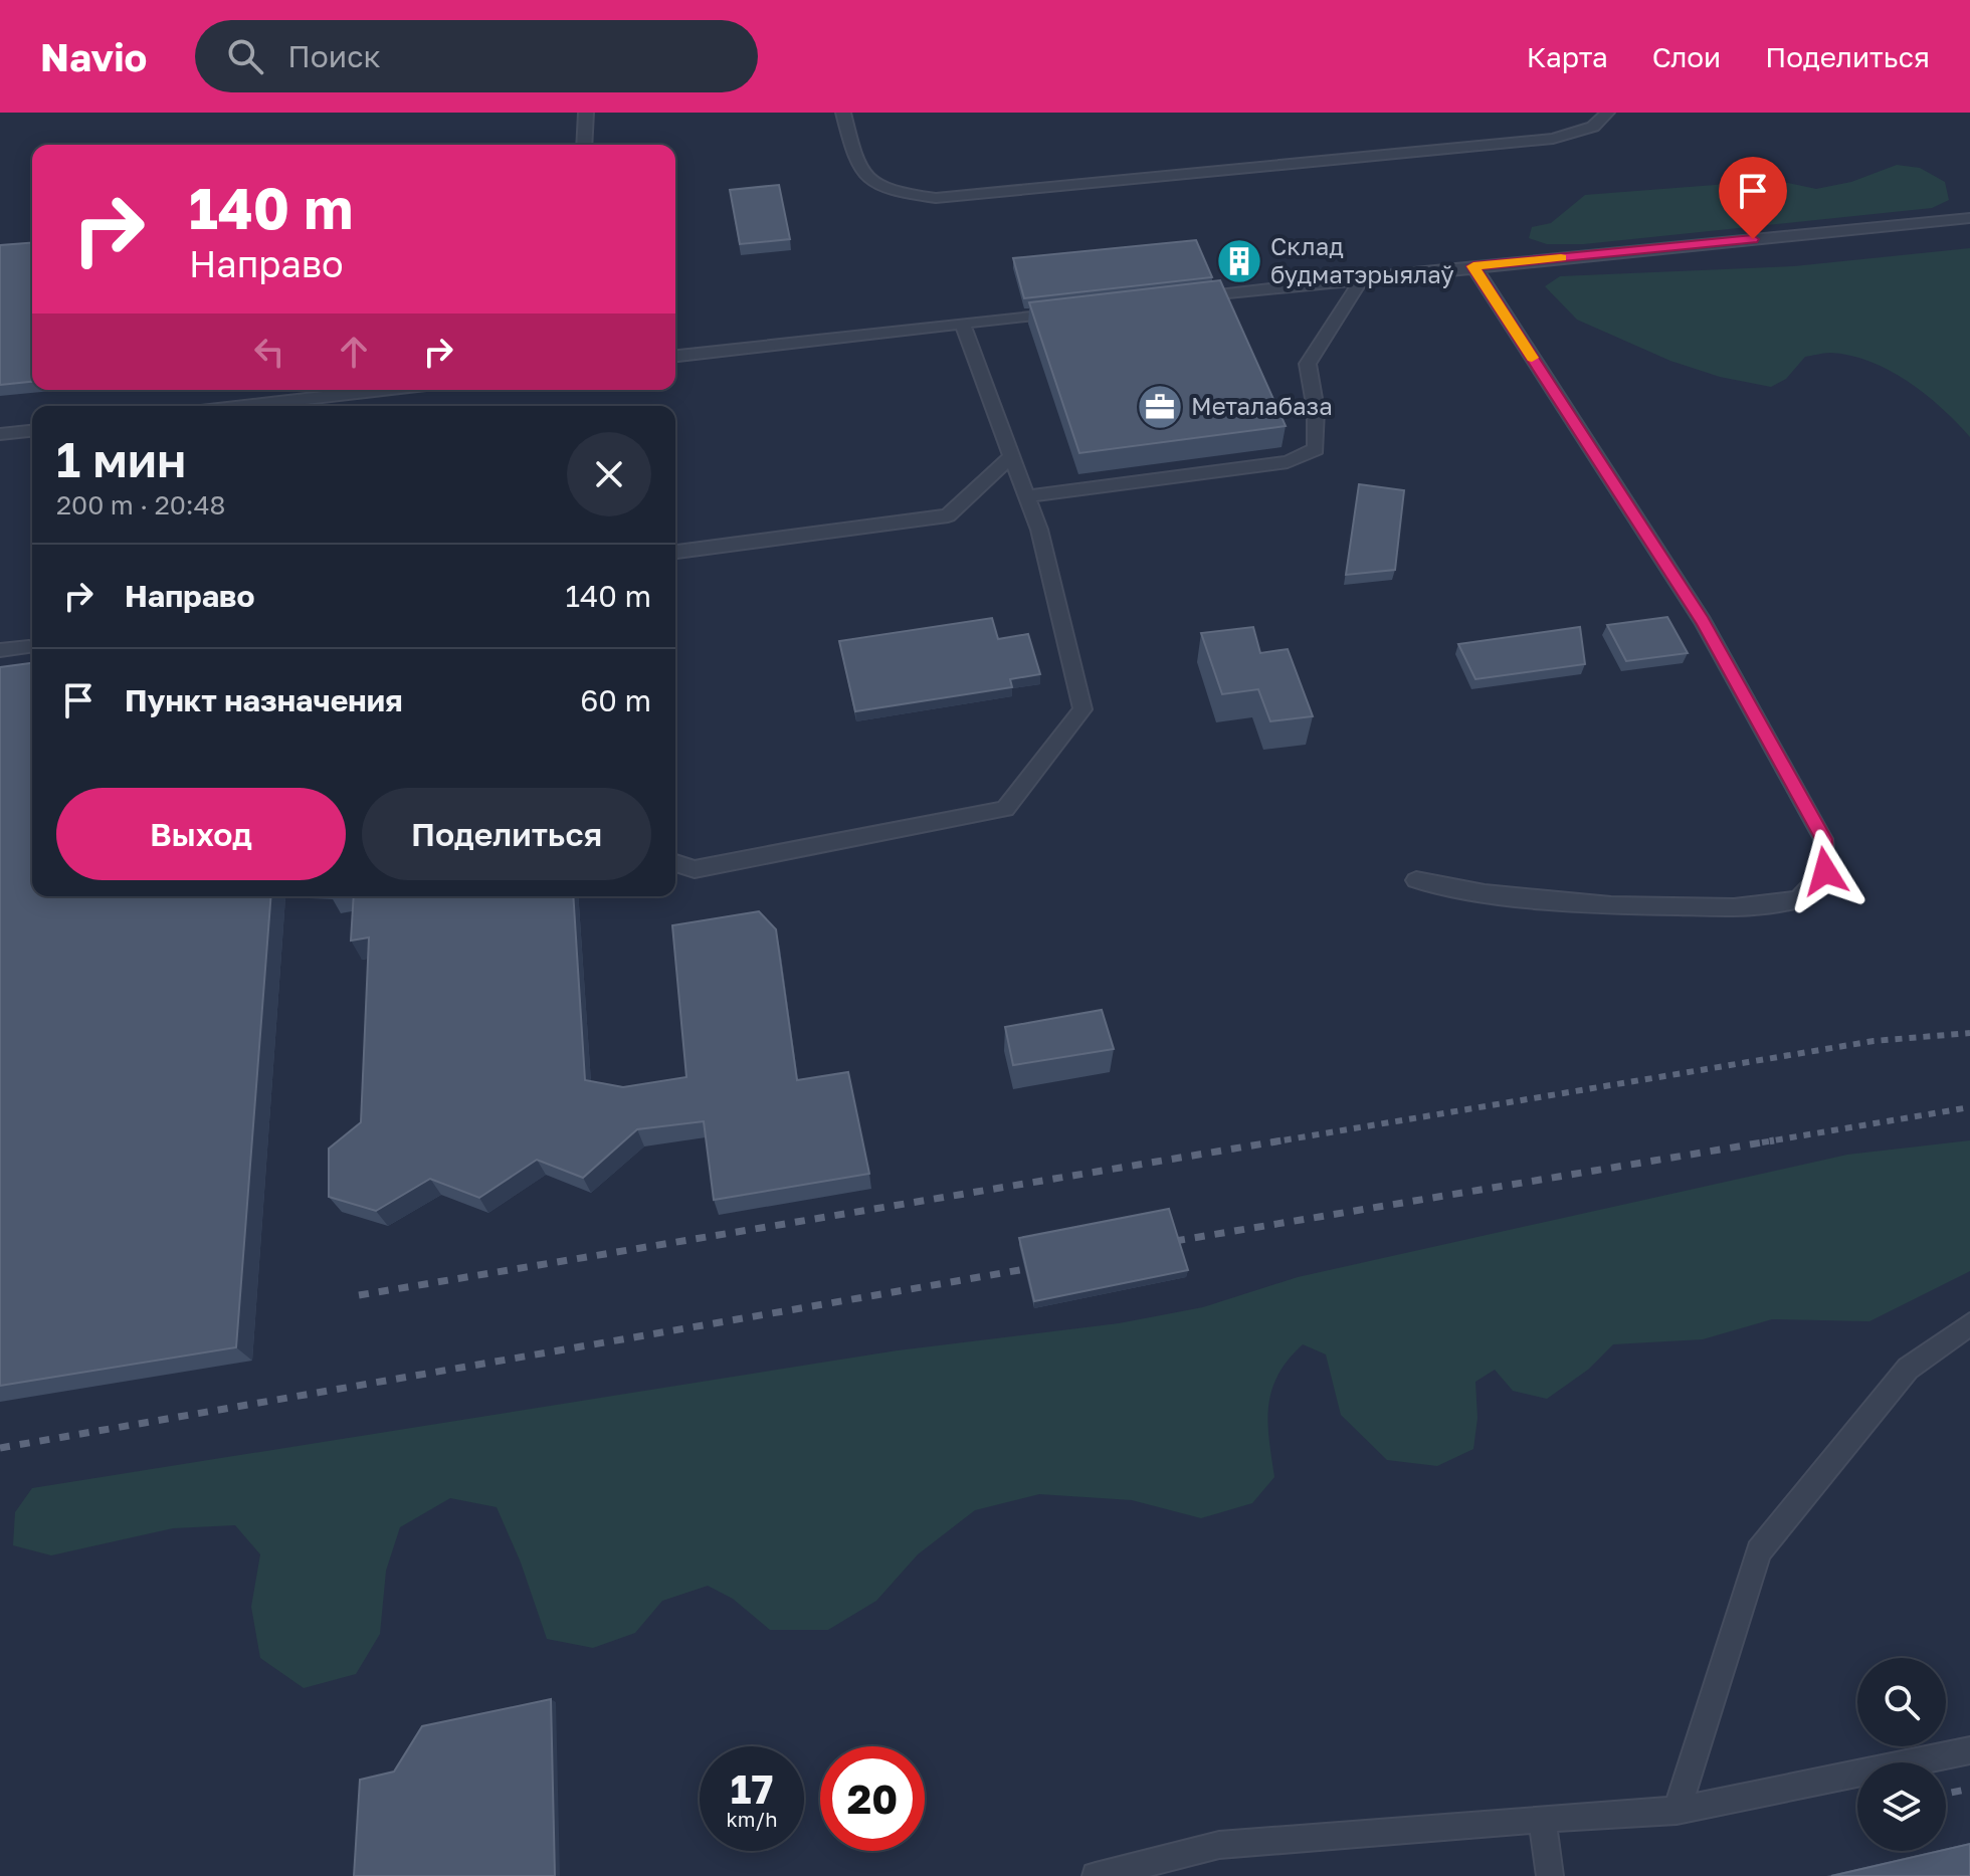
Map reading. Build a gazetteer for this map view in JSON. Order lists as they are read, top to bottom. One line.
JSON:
{"places":{"building":["Склад будматэрыялаў"],"office":["Металабаза"]},"page":{"header":"Navio","search":"Поиск","nav":["Карта","Слои","Поделиться"],"turn":["140 m","Направо"],"heading":["1 мин","200 m · 20:48"],"list":[{"name":"Направо","value":"140 m"},{"name":"Пункт назначения","value":"60 m"}],"buttons":["Выход","Поделиться"],"speed":"17 km/h","limit":"20"}}
